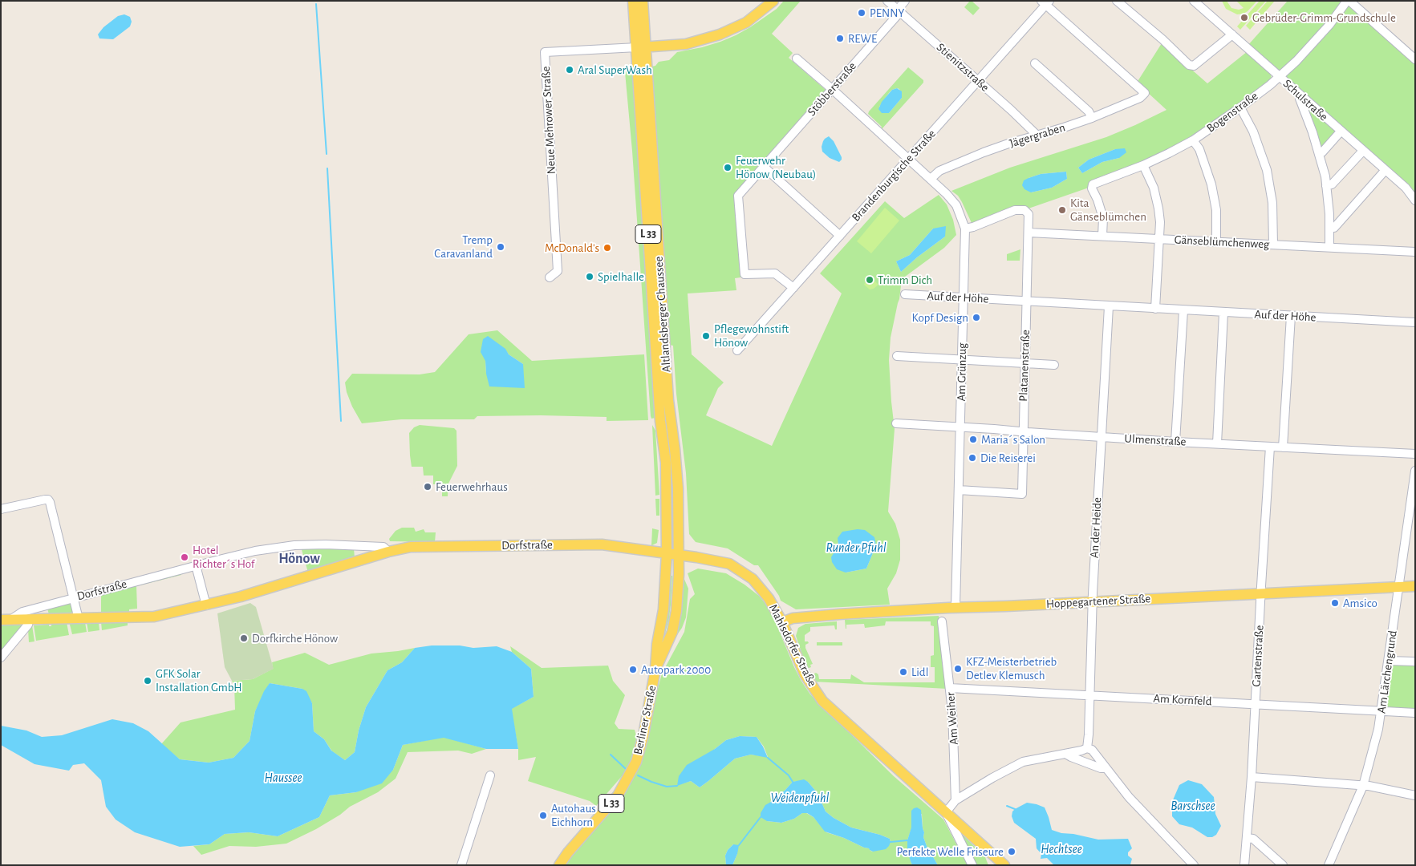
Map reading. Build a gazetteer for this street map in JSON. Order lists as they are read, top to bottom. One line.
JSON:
{"streets":{"main road":["L 33","Altlandsberger Chaussee","Dorfstraße","Hoppegartener Straße","Mahlsdorfer Straße","Berliner Straße"],"street":["Stienitzstraße","Stöbberstraße","Schulstraße","Bogenstraße","Neue Mehrower Straße","Jägergraben","Brandenburgische Straße","Gänseblümchenweg","Auf der Höhe","Platanenstraße","Am Grünzug","Ulmenstraße","An der Heide","Gartenstraße","Am Lärchengrund","Am Kornfeld","Am Weiher"]},"crossings":[["Stienitzstraße","Stöbberstraße"],["Stienitzstraße","Jägergraben"],["Stienitzstraße","Brandenburgische Straße"],["Stöbberstraße","Brandenburgische Straße"],["Stöbberstraße","Am Grünzug"],["Schulstraße","Bogenstraße"],["Bogenstraße","Gänseblümchenweg"],["Neue Mehrower Straße","Altlandsberger Chaussee"],["Jägergraben","Brandenburgische Straße"],["Jägergraben","Am Grünzug"],["Brandenburgische Straße","Am Grünzug"],["Gänseblümchenweg","Platanenstraße"],["Auf der Höhe","Platanenstraße"],["Auf der Höhe","Am Grünzug"],["Auf der Höhe","An der Heide"],["Altlandsberger Chaussee","Dorfstraße"],["Altlandsberger Chaussee","Mahlsdorfer Straße"],["Altlandsberger Chaussee","Berliner Straße"],["Platanenstraße","Am Grünzug"],["Platanenstraße","Ulmenstraße"],["Am Grünzug","Ulmenstraße"],["Am Grünzug","Hoppegartener Straße"],["Ulmenstraße","An der Heide"],["Ulmenstraße","Gartenstraße"],["An der Heide","Hoppegartener Straße"],["An der Heide","Am Kornfeld"],["Dorfstraße","Mahlsdorfer Straße"],["Dorfstraße","Berliner Straße"],["Hoppegartener Straße","Mahlsdorfer Straße"],["Hoppegartener Straße","Gartenstraße"],["Hoppegartener Straße","Am Lärchengrund"],["Mahlsdorfer Straße","Berliner Straße"],["Gartenstraße","Am Kornfeld"],["Am Lärchengrund","Am Kornfeld"],["Am Kornfeld","Am Weiher"]],"districts":["Hönow"],"water":["Runder Pfuhl","Haussee","Weidenpfuhl","Barschsee","Hechtsee"],"places":["PENNY","Gebrüder-Grimm-Grundschule","REWE","Aral SuperWash","Feuerwehr Hönow (Neubau)","Kita Gänseblümchen","Tremp Caravanland","McDonald's","Spielhalle","Trimm Dich","Kopf Design","Pflegewohnstift Hönow","Maria´s Salon","Die Reiserei","Feuerwehrhaus","Hotel Richter´s Hof","Amsico","Dorfkirche Hönow","KFZ-Meisterbetrieb Detlev Klemusch","Autopark 2000","Lidl","GFK Solar Installation GmbH","Autohaus Eichhorn","Perfekte Welle Friseure"]}
